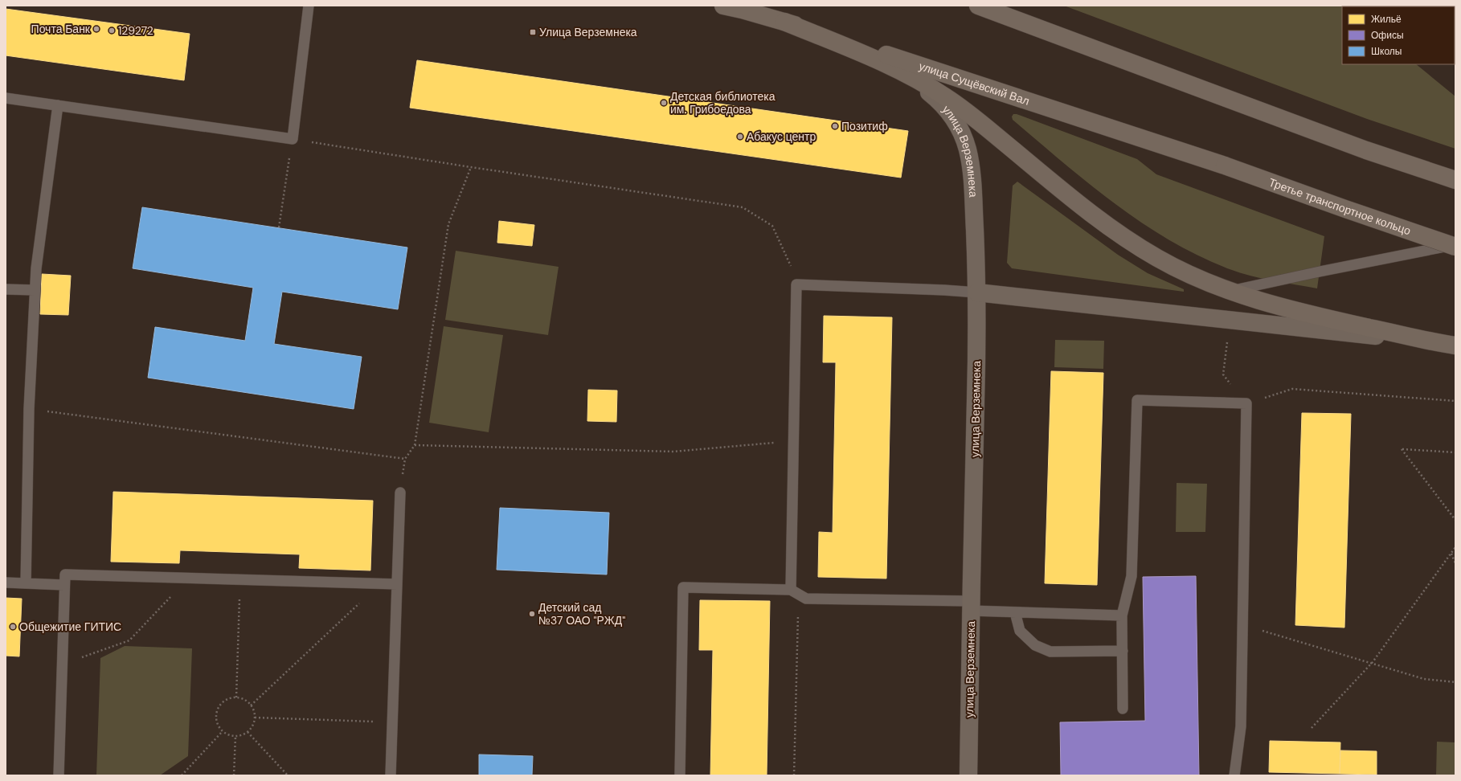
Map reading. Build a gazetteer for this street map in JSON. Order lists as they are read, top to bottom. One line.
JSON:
{"streets":{"main road":["улица Сущёвский Вал","Третье транспортное кольцо"],"street":["улица Верземнека"]},"crossings":[["улица Сущёвский Вал","Третье транспортное кольцо"]],"places":{"other":["Почта Банк","129272","Детская библиотека им. Грибоедова","Позитиф","Абакус центр","Детский сад №37 ОАО \"РЖД\"","Общежитие ГИТИС"],"transit":["Улица Верземнека"]},"legend":["Жильё","Офисы","Школы"]}
